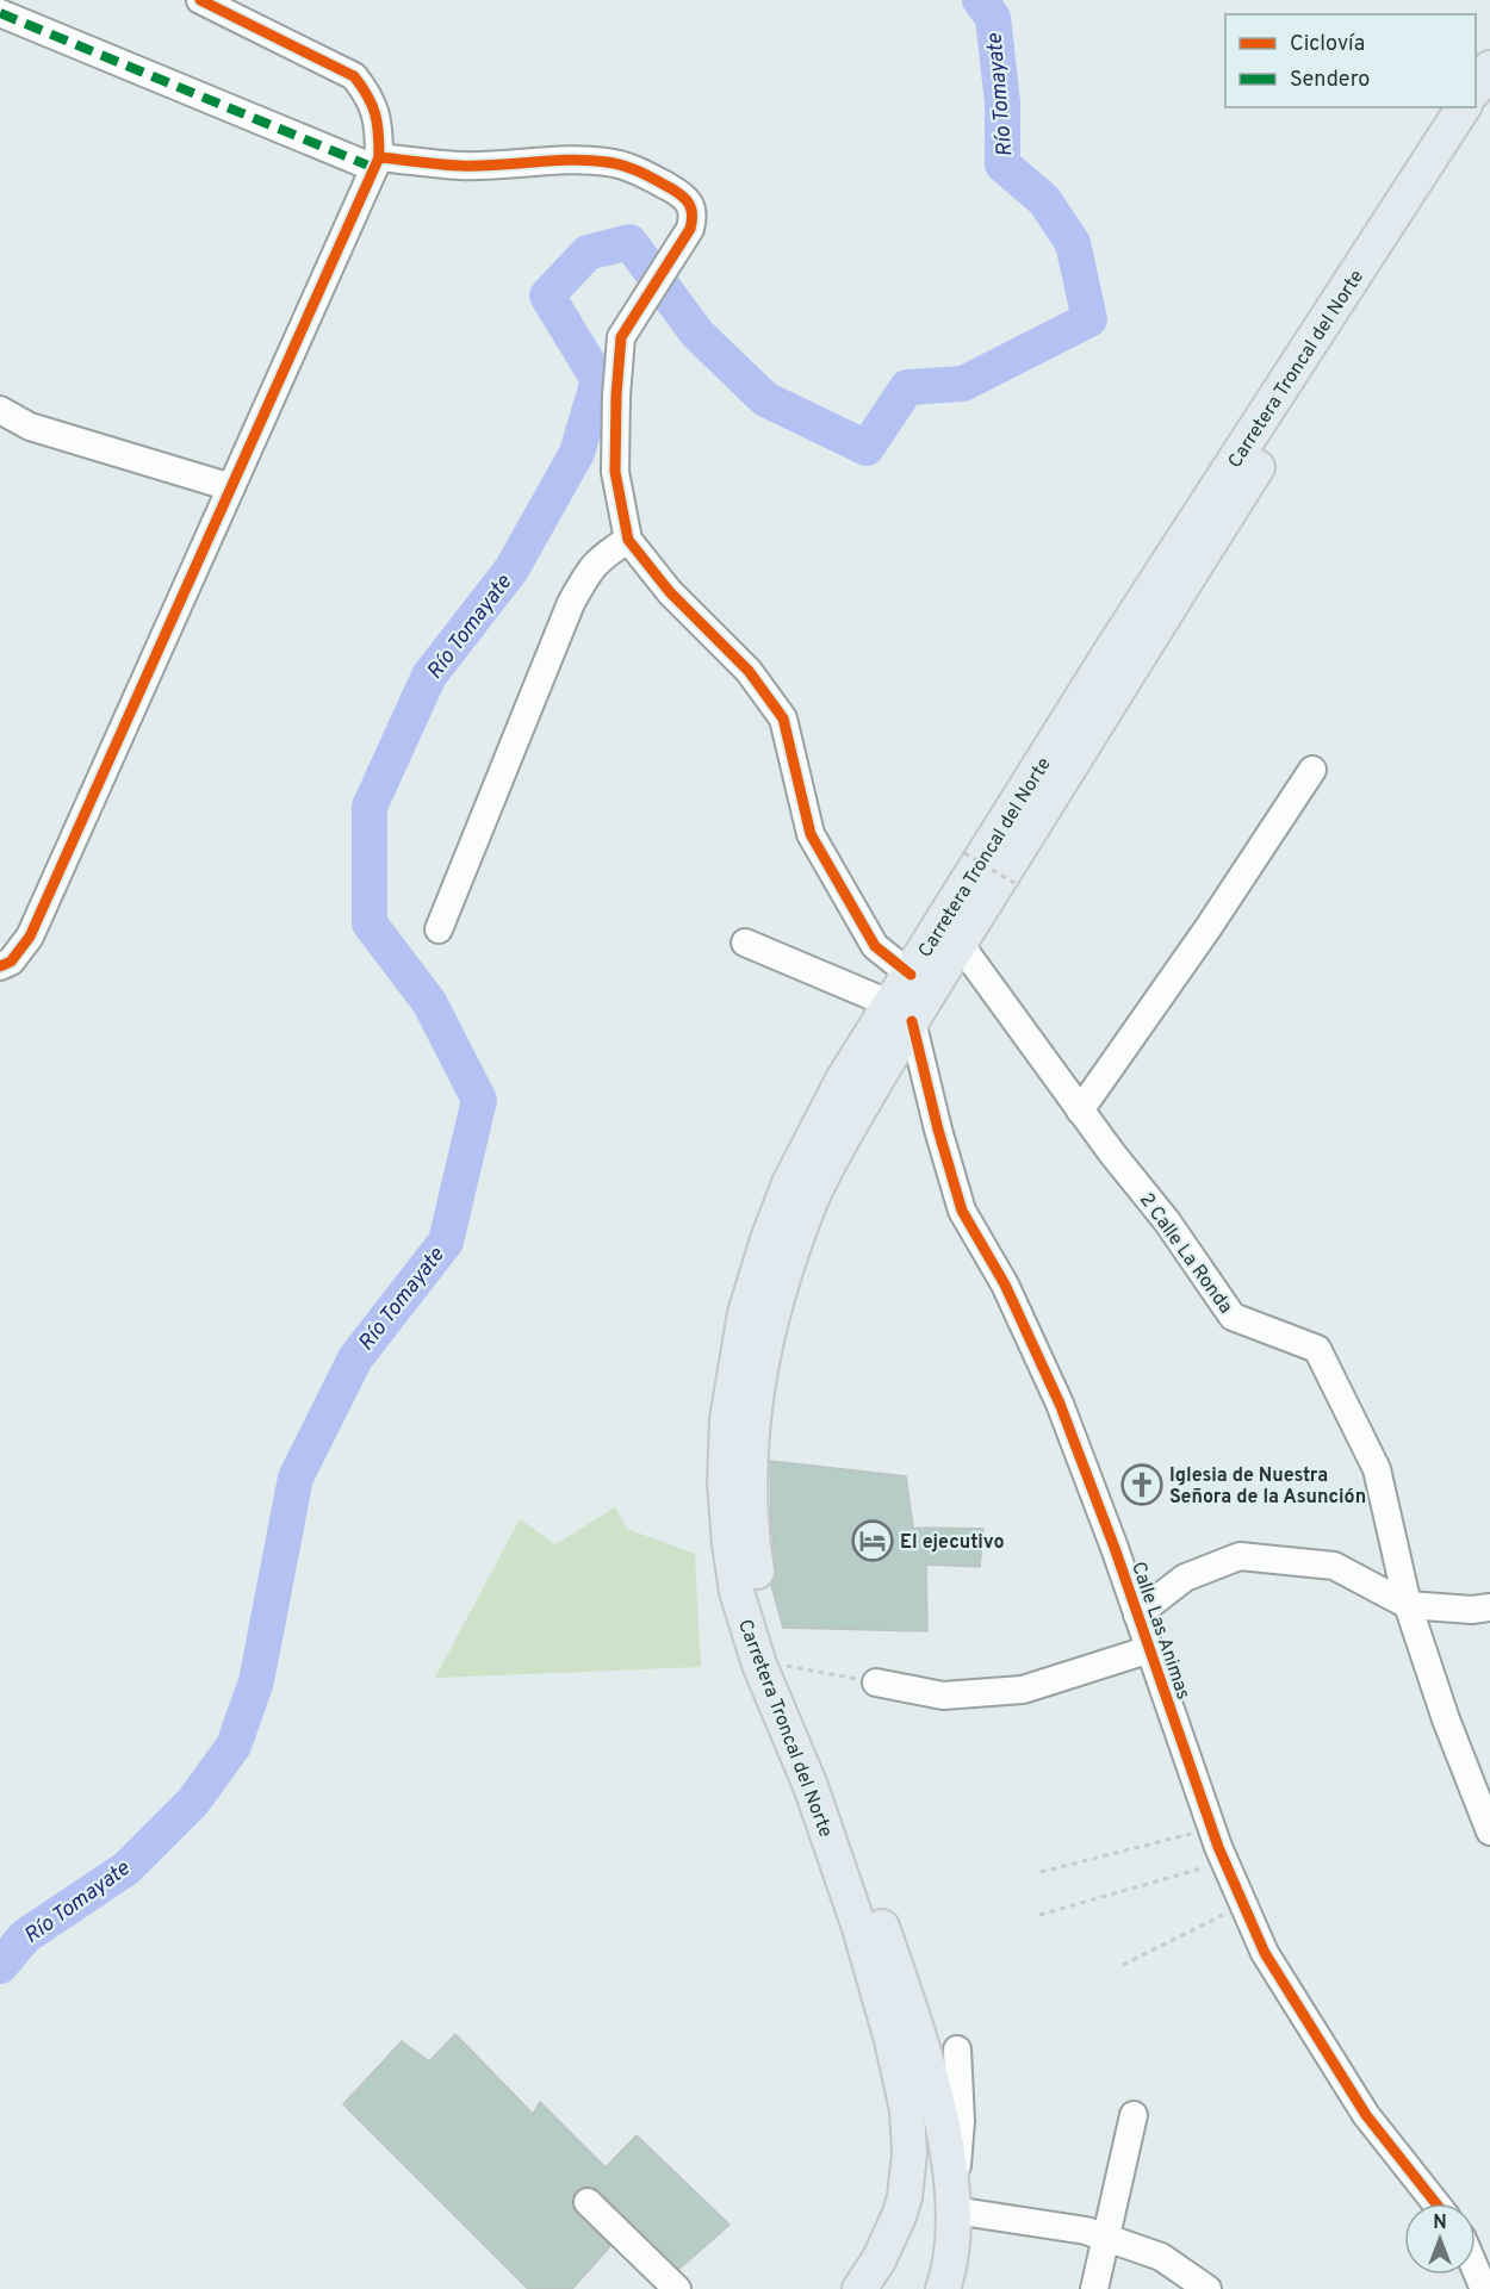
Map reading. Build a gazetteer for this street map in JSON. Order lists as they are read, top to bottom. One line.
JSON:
{"streets":{"main road":["Carretera Troncal del Norte"],"street":["2 Calle La Ronda","Calle Las Animas"]},"crossings":[["Carretera Troncal del Norte","2 Calle La Ronda"],["Carretera Troncal del Norte","Calle Las Animas"]],"water":["Río Tomayate"],"places":{"church":["Iglesia de Nuestra Señora de la Asunción"],"hotel":["El ejecutivo"]},"legend":["Ciclovía","Sendero"],"north":"top"}
